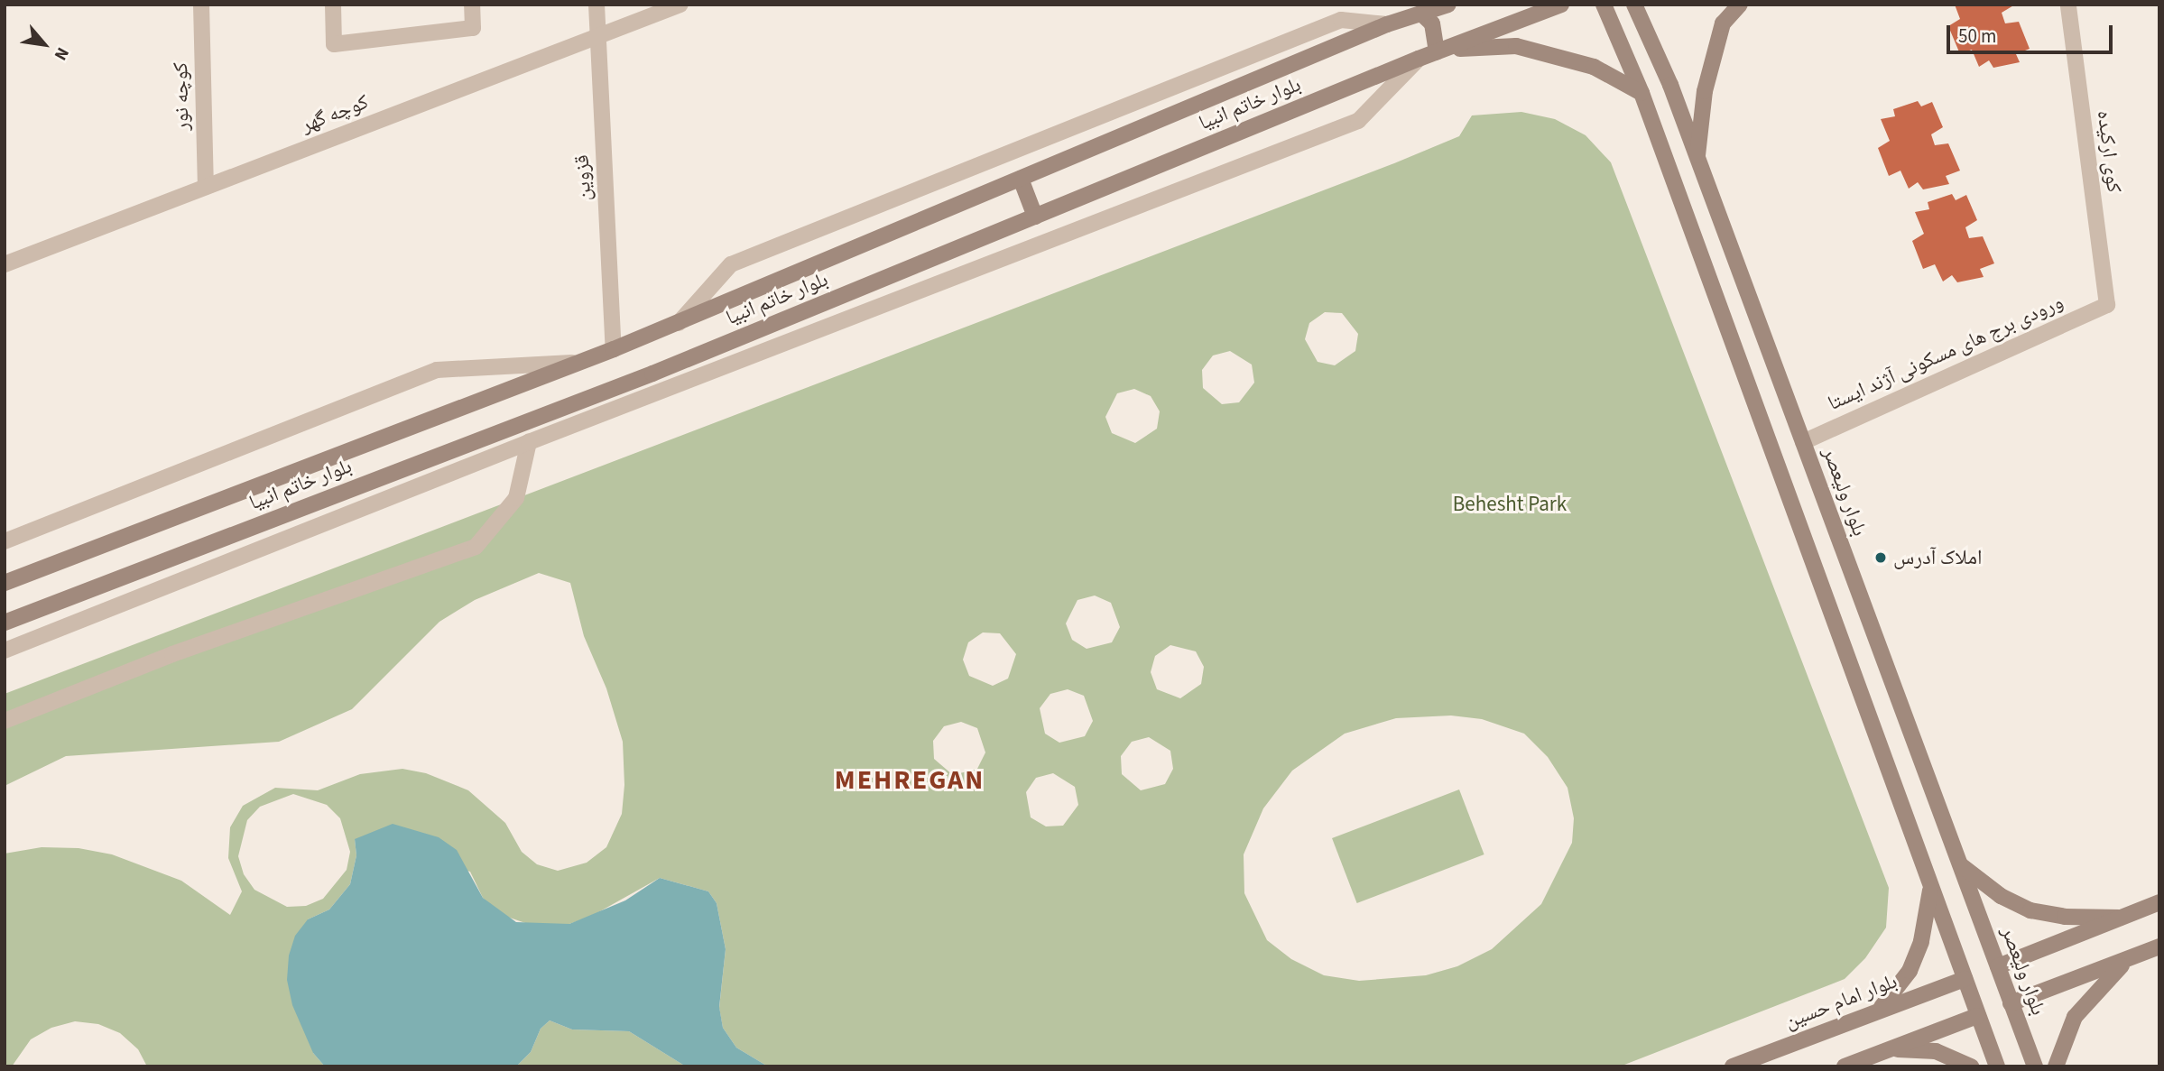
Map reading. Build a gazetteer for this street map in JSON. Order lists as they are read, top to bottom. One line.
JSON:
{"streets":{"main road":["بلوار خاتم انبیا","بلوار ولیعصر","بلوار امام حسین"],"street":["کوچه نور","کوچه گهر","کوی ارکیده","قزوین","ورودی برج های مسکونی آژند ایستا"]},"crossings":[["کوچه نور","کوچه گهر"],["بلوار خاتم انبیا","قزوین"],["کوچه گهر","قزوین"],["کوی ارکیده","ورودی برج های مسکونی آژند ایستا"],["ورودی برج های مسکونی آژند ایستا","بلوار ولیعصر"]],"districts":["MEHREGAN"],"parks":["Behesht Park"],"places":["املاک آدرس"],"scale_bar":"50 m","north":"bottom right"}
